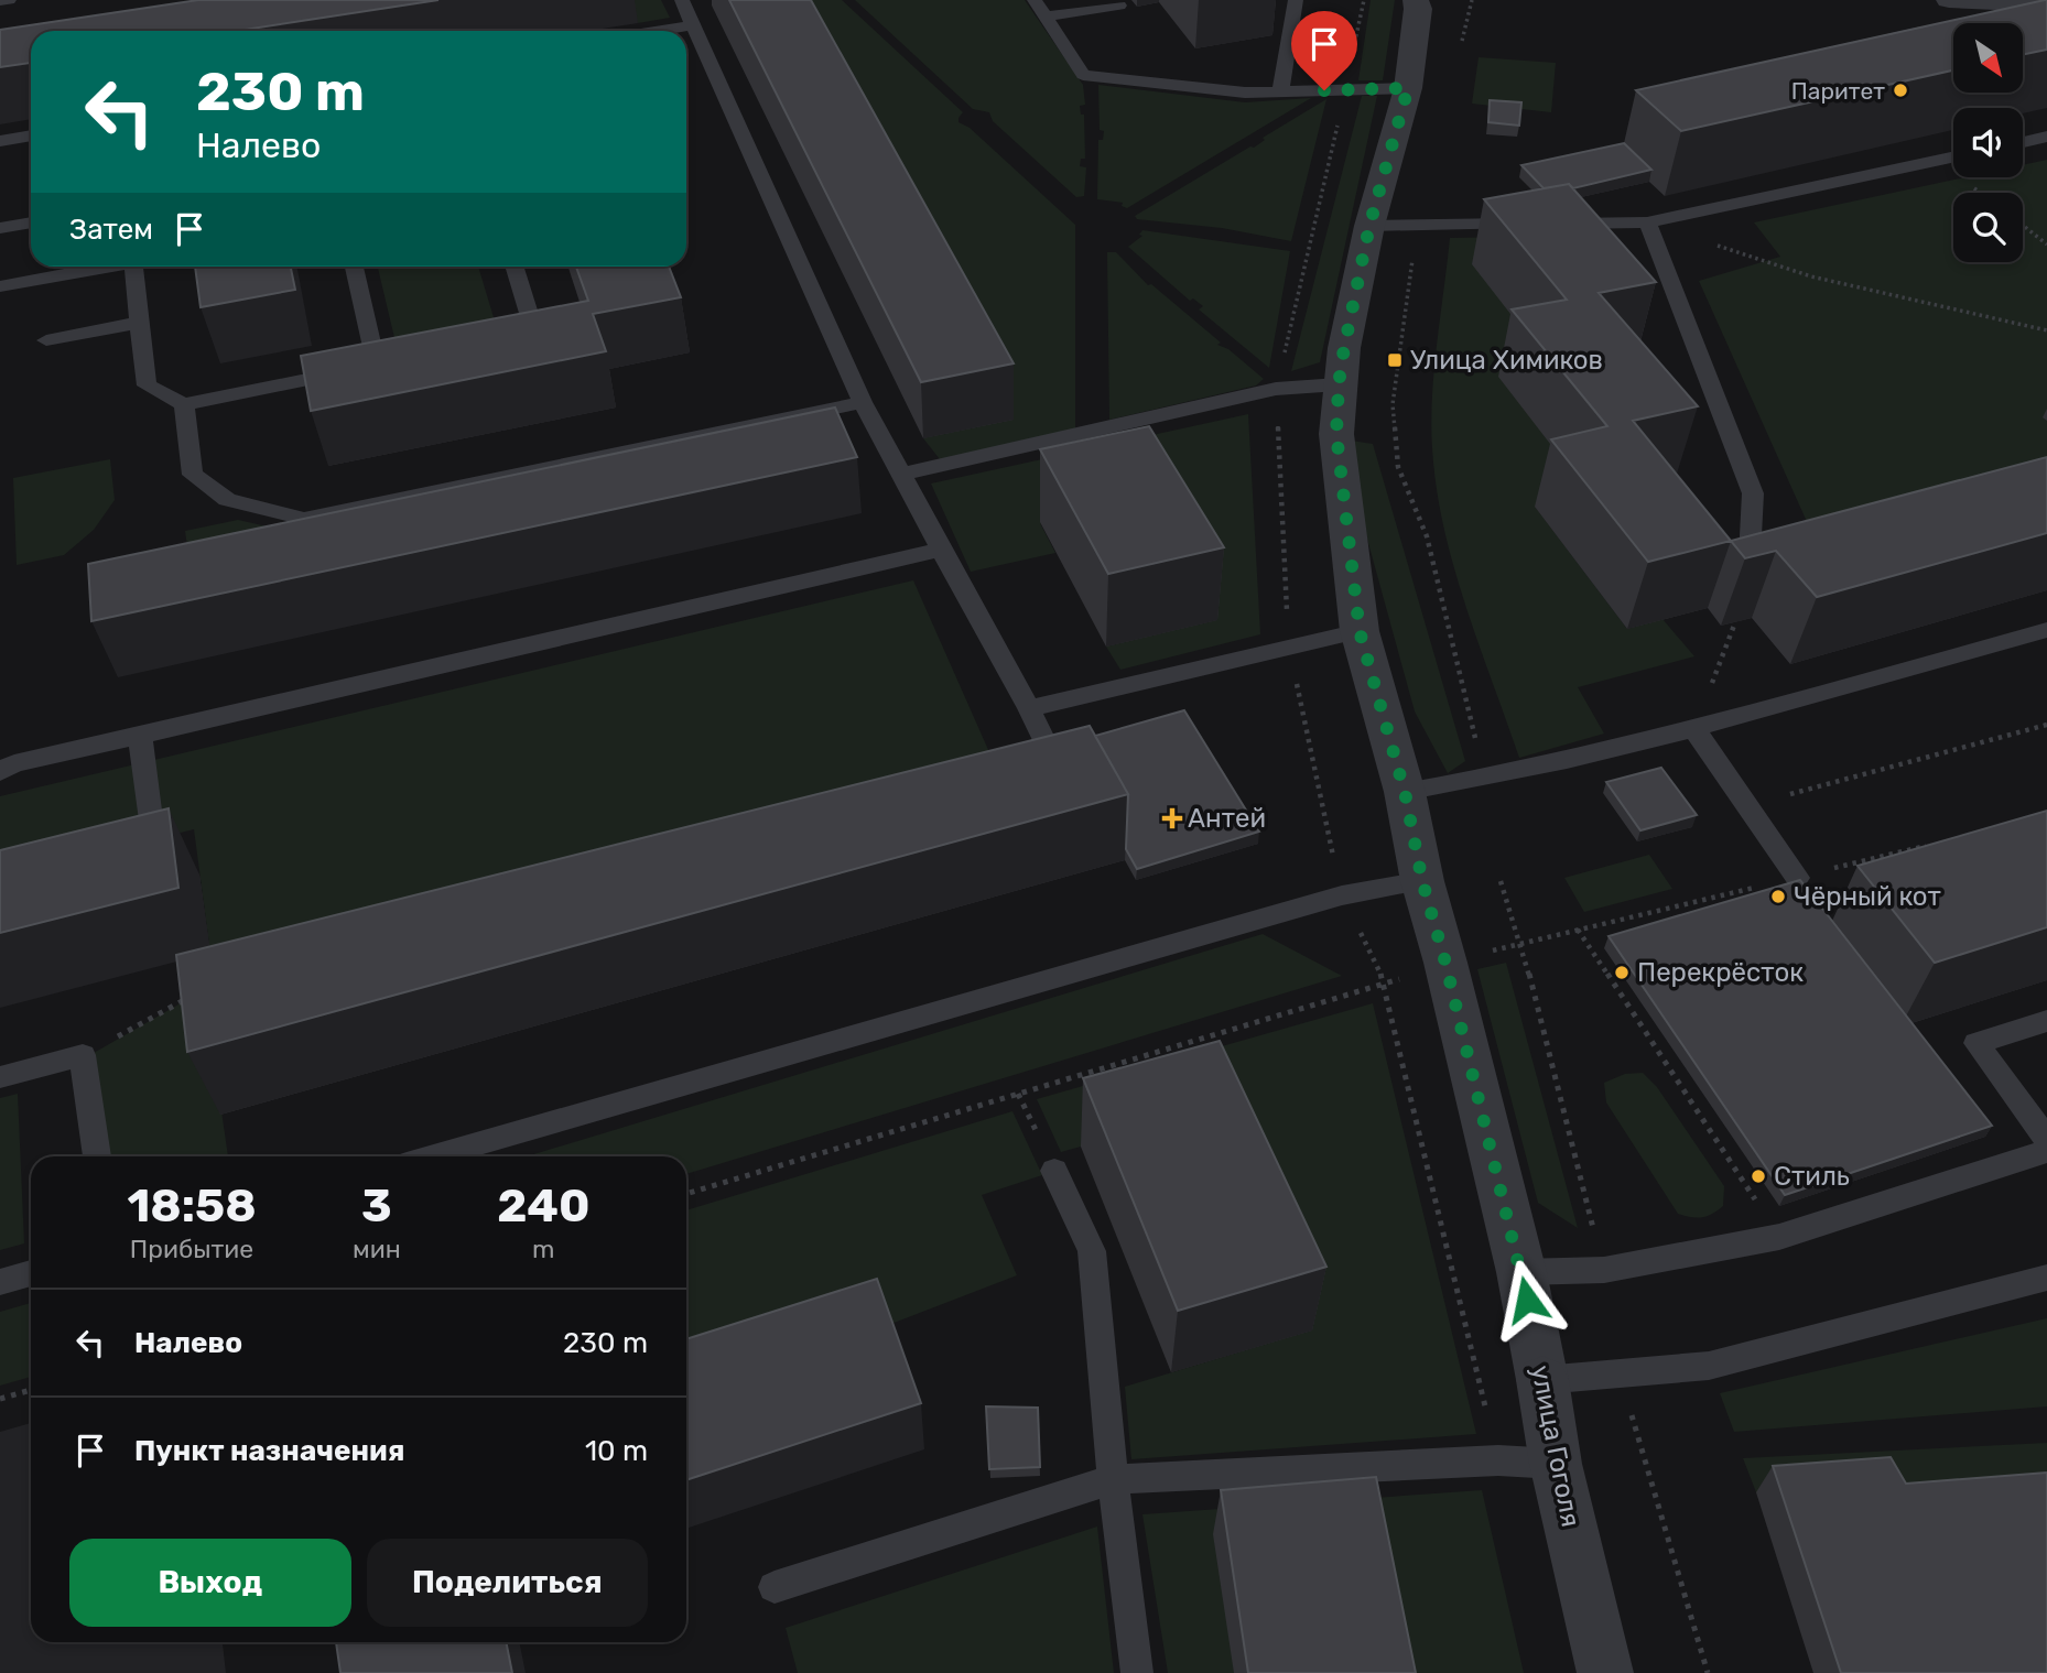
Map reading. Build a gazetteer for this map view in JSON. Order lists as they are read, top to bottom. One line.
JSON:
{"streets":{"street":["улица Гоголя"]},"places":{"other":["Паритет","Чёрный кот","Перекрёсток","Стиль"],"transit":["Улица Химиков"],"health":["Антей"]},"north":"bottom right","page":{"turn":["230 m","Налево"],"then":"Затем","eta":["18:58","Прибытие","3","мин","240","m"],"list":[{"name":"Налево","value":"230 m"},{"name":"Пункт назначения","value":"10 m"}],"buttons":["Выход","Поделиться"]}}
